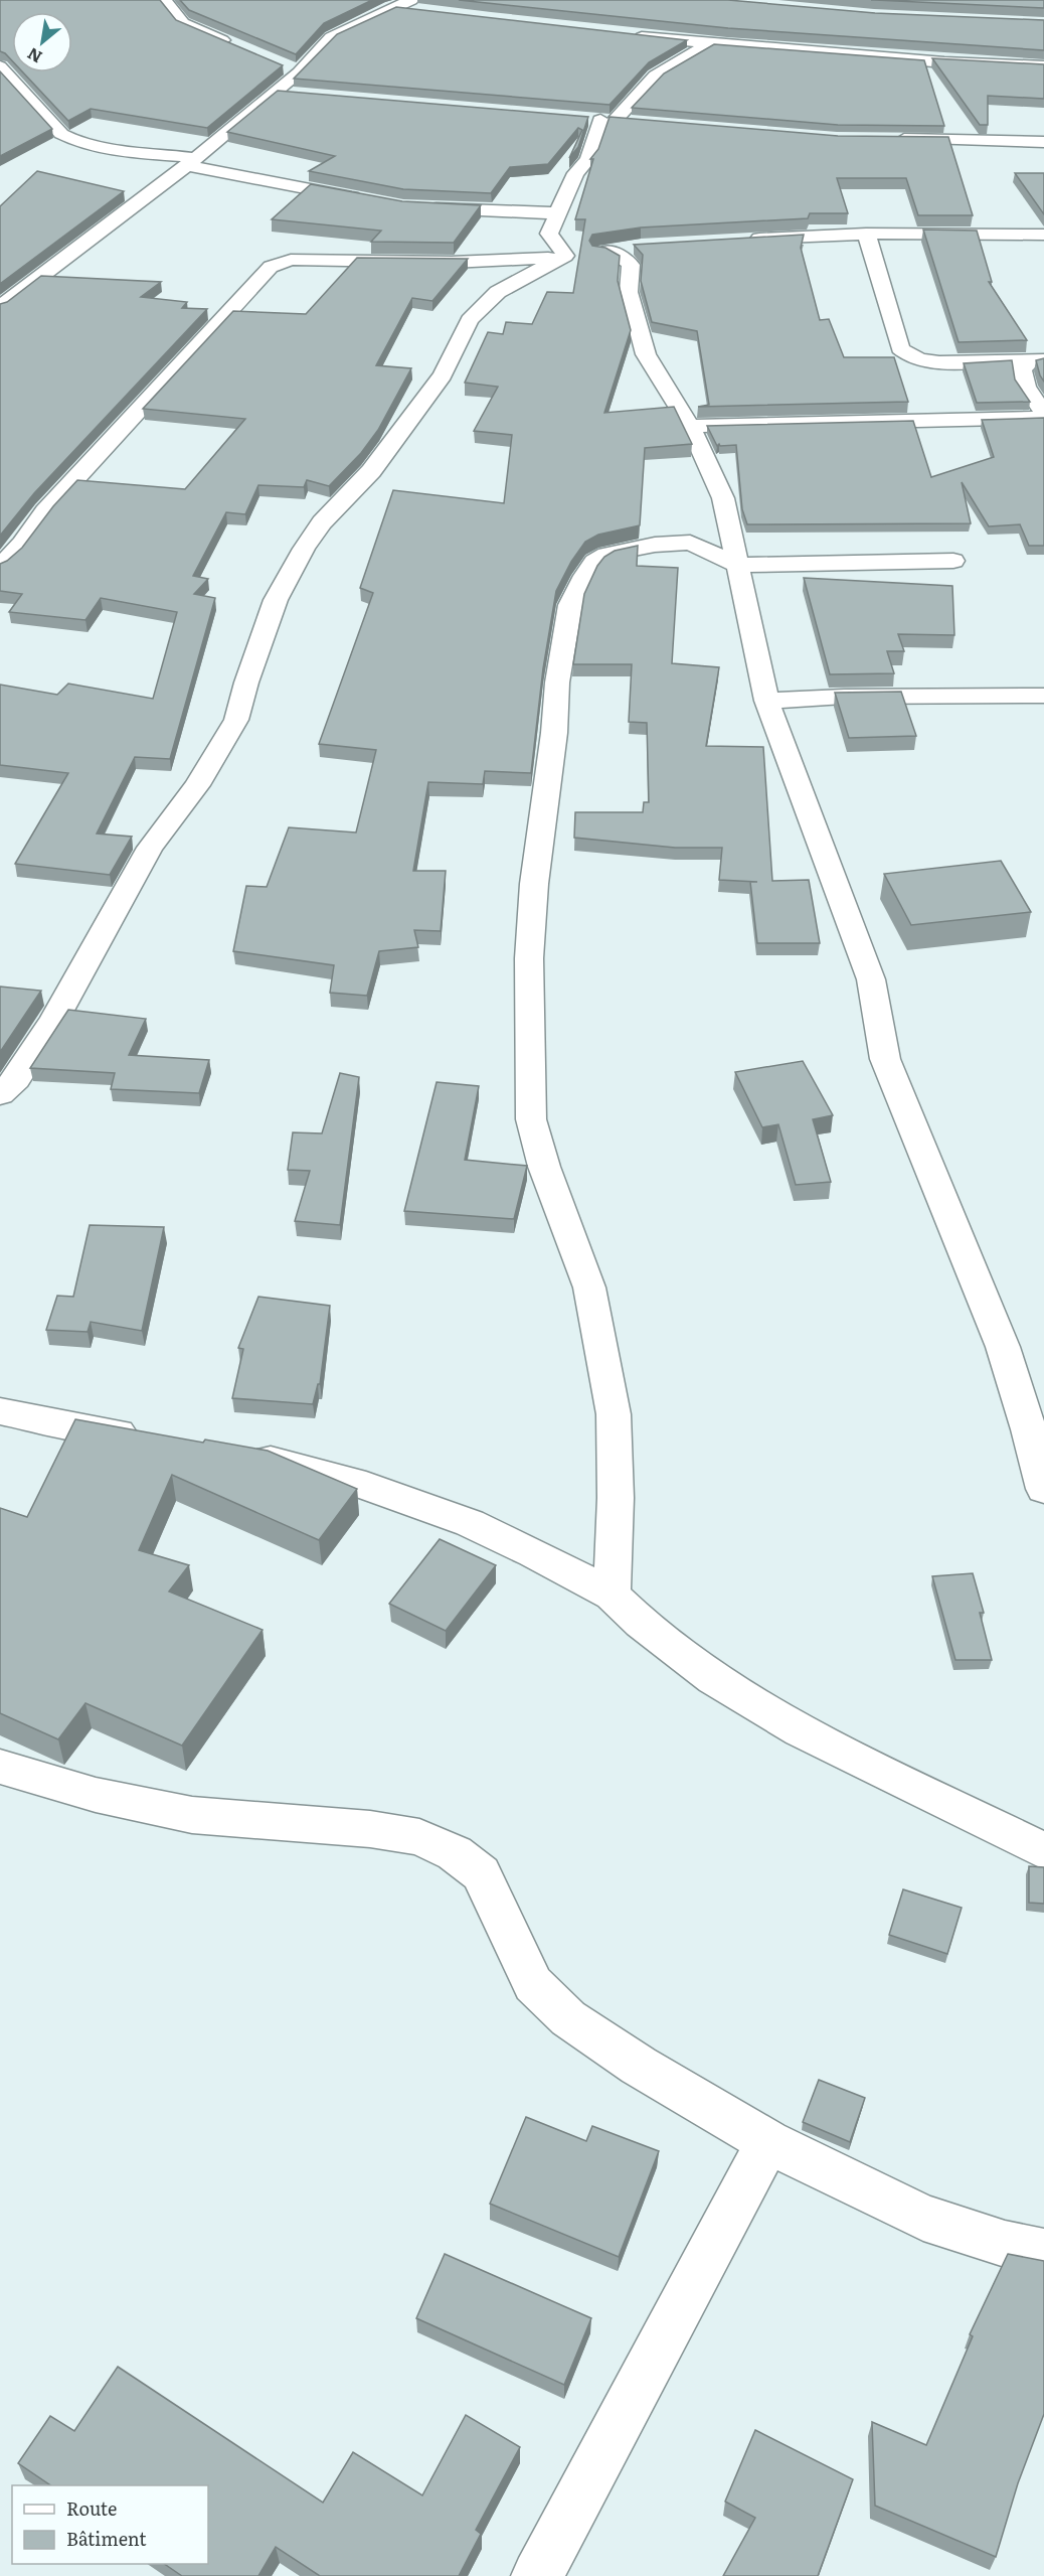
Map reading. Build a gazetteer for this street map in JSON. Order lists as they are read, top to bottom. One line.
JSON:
{"legend":["Route","Bâtiment"],"north":"bottom left"}
